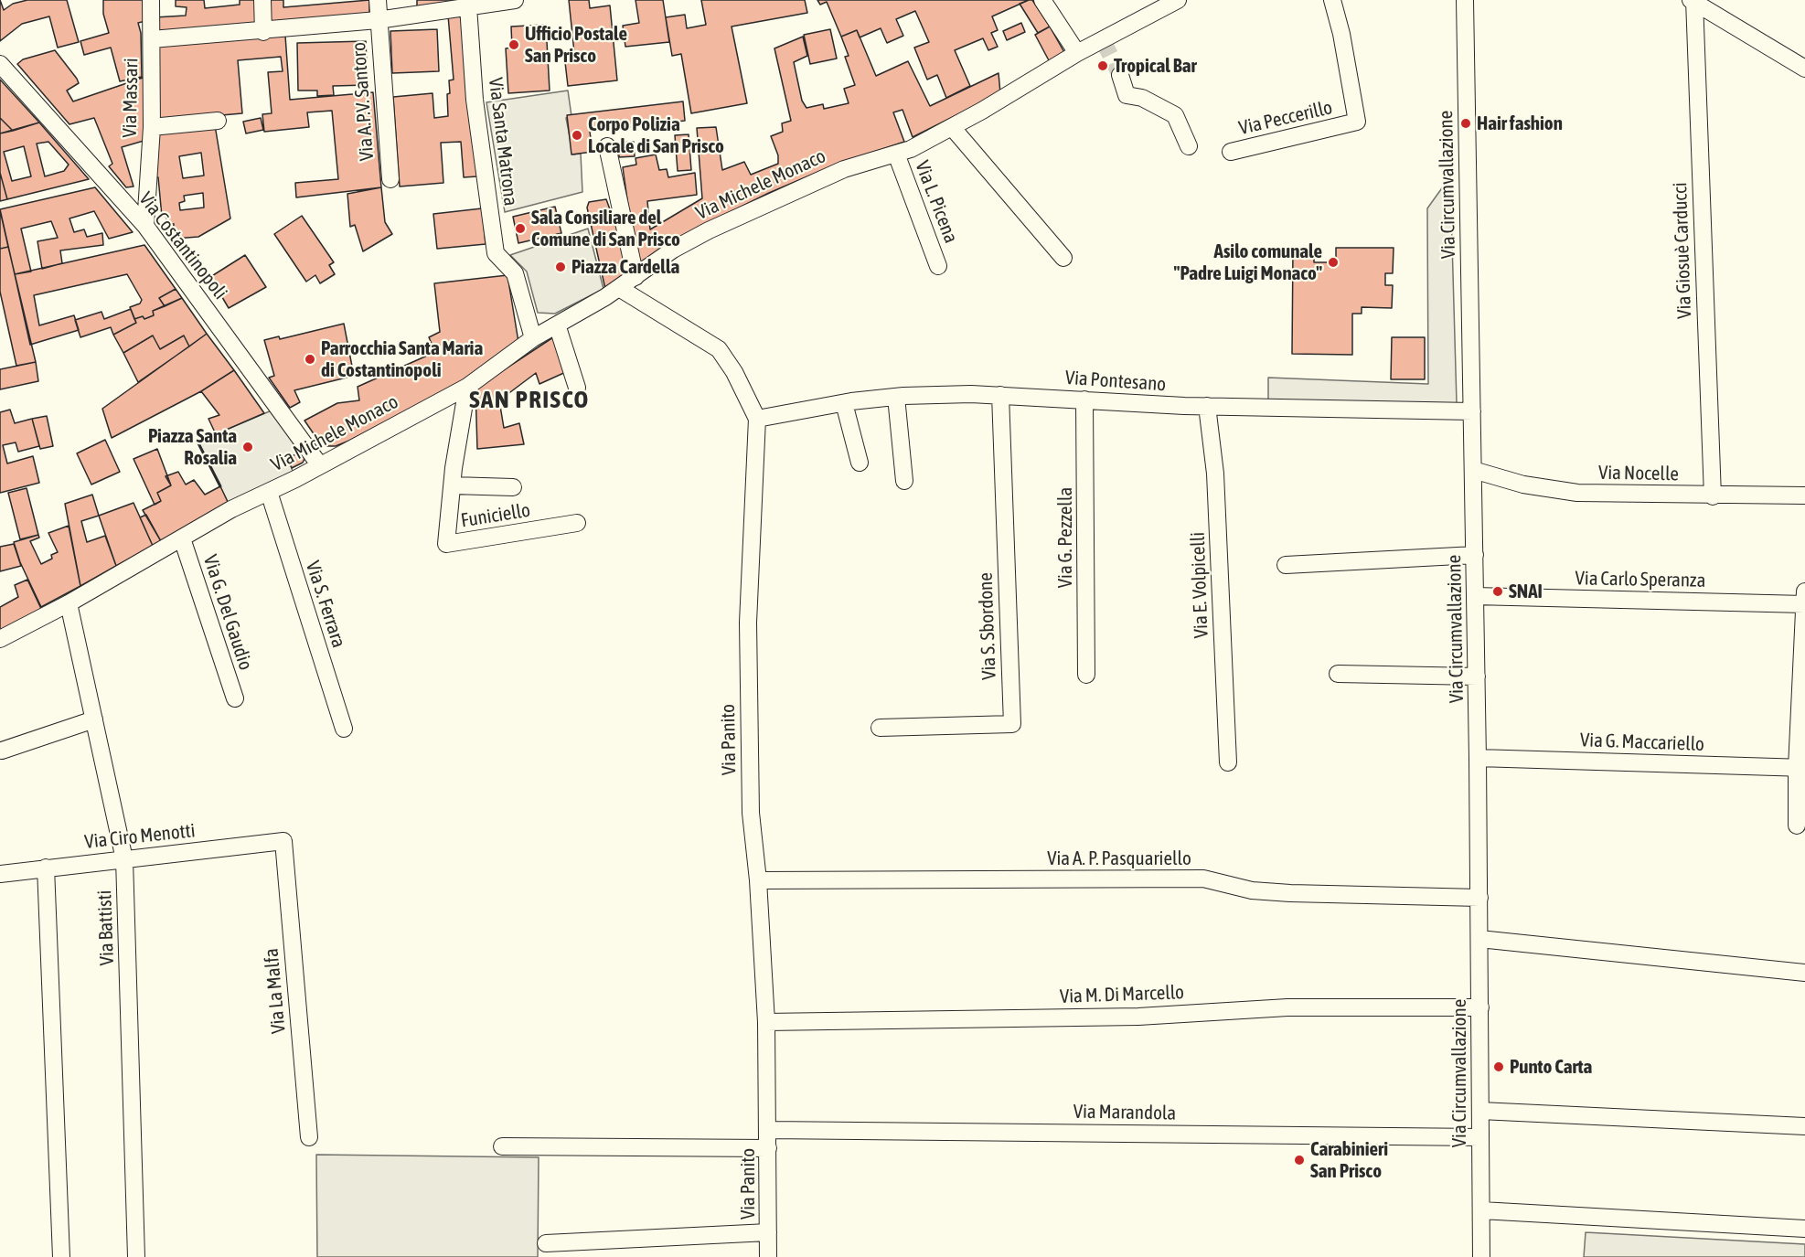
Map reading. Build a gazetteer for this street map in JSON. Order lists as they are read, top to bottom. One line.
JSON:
{"streets":{"street":["Via Massari","Via A.P.V. Santoro","Via Peccerillo","Via Santa Matrona","Via Michele Monaco","Via Circumvallazione","Via L. Picena","Via Costantinopoli","Via Giosuè Carducci","Via Pontesano","Via Nocelle","Funiciello","Via G. Pezzella","Via Carlo Speranza","Via E. Volpicelli","Via S. Ferrara","Via G. Del Gaudio","Via S. Sbordone","Via Panito","Via G. Maccariello","Via Ciro Menotti","Via A. P. Pasquariello","Via Battisti","Via La Malfa","Via M. Di Marcello","Via Marandola"]},"crossings":[["Via Massari","Via A.P.V. Santoro"],["Via Massari","Via Santa Matrona"],["Via Massari","Via Costantinopoli"],["Via Santa Matrona","Via Michele Monaco"],["Via Michele Monaco","Via L. Picena"],["Via Michele Monaco","Via Costantinopoli"],["Via Michele Monaco","Funiciello"],["Via Michele Monaco","Via S. Ferrara"],["Via Michele Monaco","Via G. Del Gaudio"],["Via Michele Monaco","Via Panito"],["Via Michele Monaco","Via Battisti"],["Via Circumvallazione","Via Pontesano"],["Via Circumvallazione","Via Nocelle"],["Via Circumvallazione","Via Carlo Speranza"],["Via Circumvallazione","Via G. Maccariello"],["Via Circumvallazione","Via A. P. Pasquariello"],["Via Circumvallazione","Via M. Di Marcello"],["Via Circumvallazione","Via Marandola"],["Via Giosuè Carducci","Via Nocelle"],["Via Pontesano","Via G. Pezzella"],["Via Pontesano","Via E. Volpicelli"],["Via Pontesano","Via S. Sbordone"],["Via Pontesano","Via Panito"],["Via Panito","Via A. P. Pasquariello"],["Via Panito","Via M. Di Marcello"],["Via Panito","Via Marandola"],["Via Ciro Menotti","Via Battisti"],["Via Ciro Menotti","Via La Malfa"]],"districts":["SAN PRISCO"],"places":["Ufficio Postale San Prisco","Tropical Bar","Hair fashion","Corpo Polizia Locale di San Prisco","Sala Consiliare del Comune di San Prisco","Asilo comunale \"Padre Luigi Monaco\"","Piazza Cardella","Parrocchia Santa Maria di Costantinopoli","Piazza Santa Rosalia","SNAI","Punto Carta","Carabinieri San Prisco"]}
